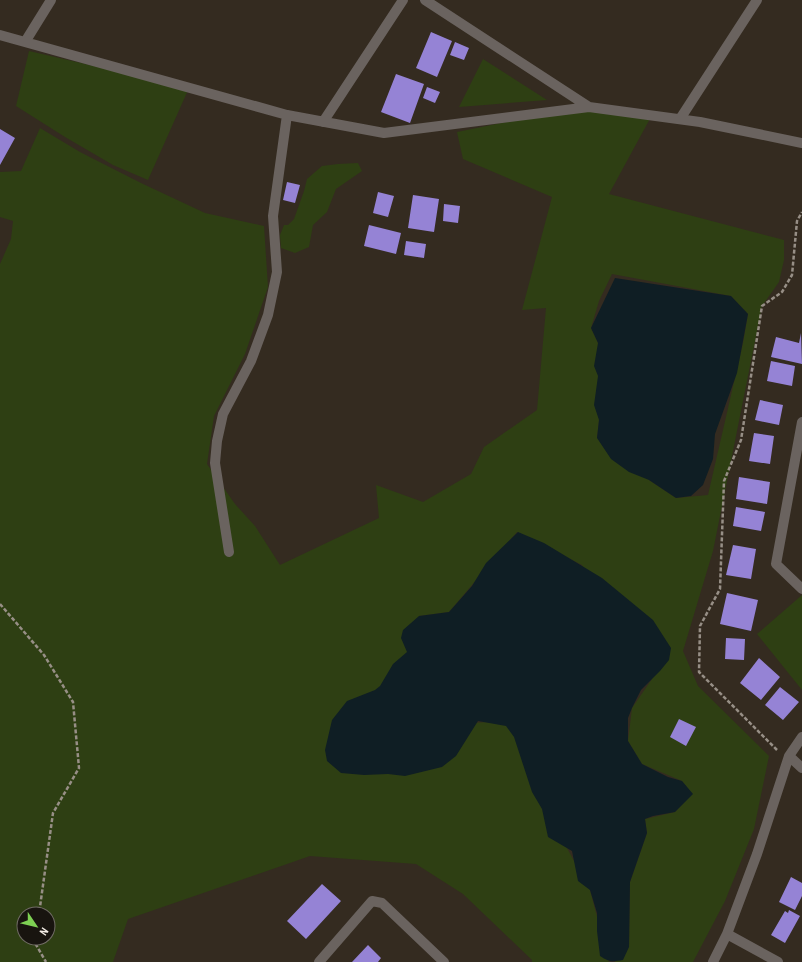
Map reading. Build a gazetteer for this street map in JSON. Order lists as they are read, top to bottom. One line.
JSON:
{"north":"bottom right"}
